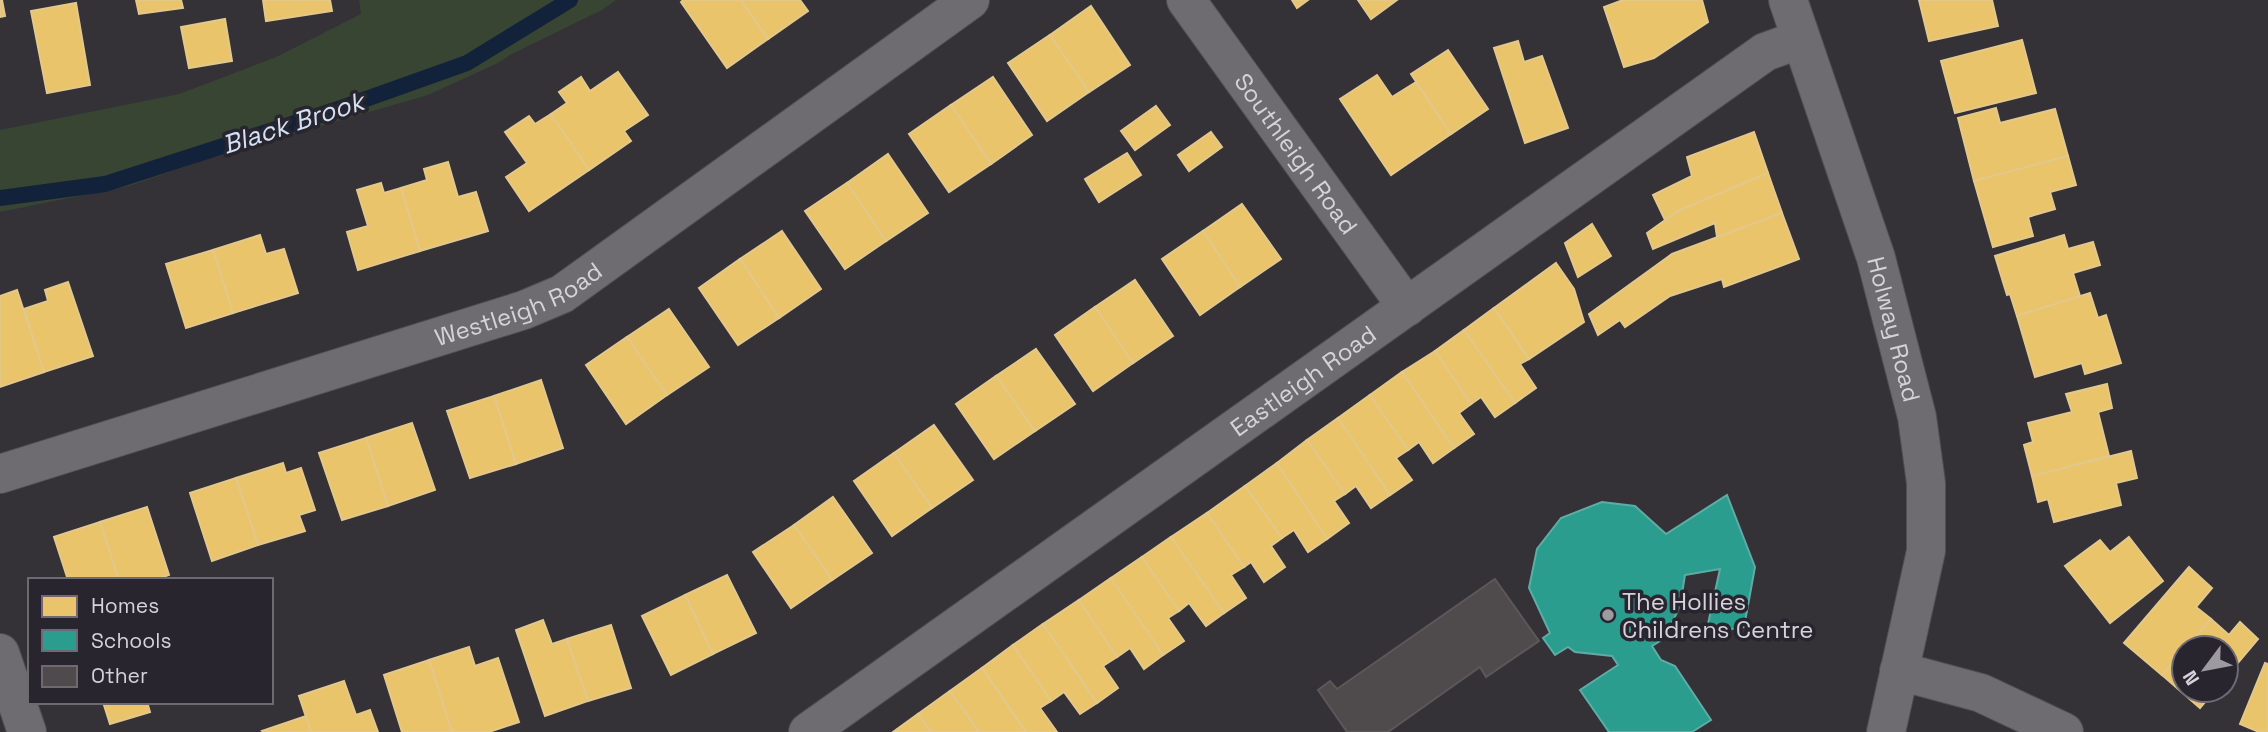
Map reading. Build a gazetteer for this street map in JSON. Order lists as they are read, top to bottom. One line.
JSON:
{"streets":{"street":["Southleigh Road","Westleigh Road","Holway Road","Eastleigh Road"]},"crossings":[["Southleigh Road","Eastleigh Road"],["Holway Road","Eastleigh Road"]],"water":["Black Brook"],"places":["The Hollies Childrens Centre"],"legend":["Homes","Schools","Other"],"north":"bottom left"}
